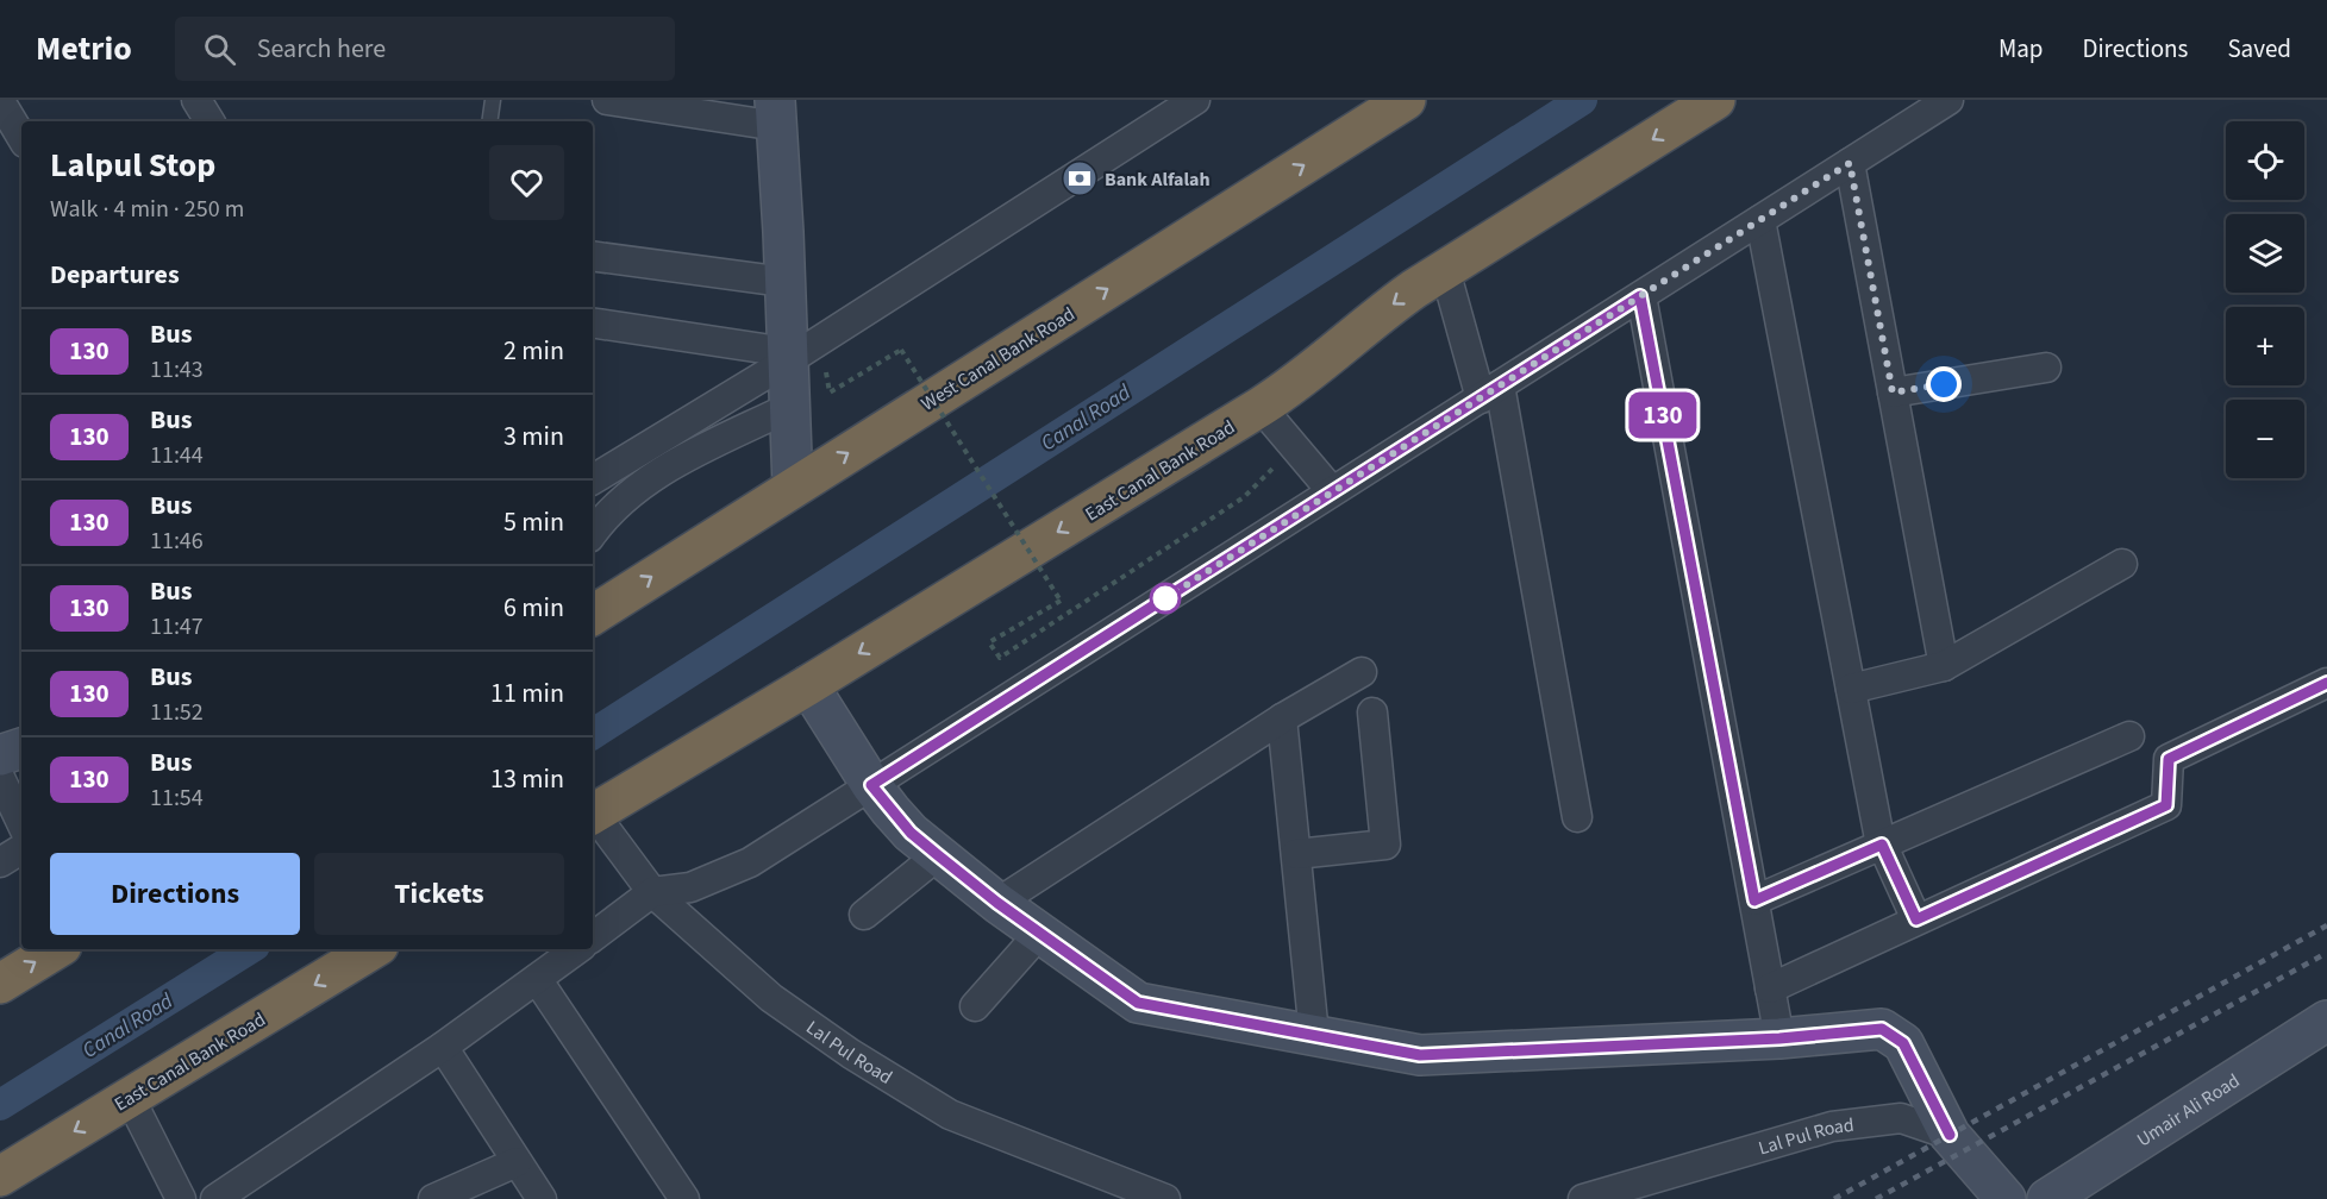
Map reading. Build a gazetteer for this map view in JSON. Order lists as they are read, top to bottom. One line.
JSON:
{"streets":{"highway":["West Canal Bank Road","East Canal Bank Road"],"street":["Lal Pul Road","Umair Ali Road"]},"one_way":["West Canal Bank Road","East Canal Bank Road"],"water":["Canal Road"],"places":{"bank":["Bank Alfalah"]},"lines":["bus line 130"],"page":{"header":"Metrio","search":"Search here","nav":["Map","Directions","Saved"],"on_map":"130","map_buttons":["+","−"],"heading":[["Lalpul Stop","Walk · 4 min · 250 m"],"Departures"],"list":[{"mark":"130","name":"Bus","note":"11:43","value":"2 min"},{"mark":"130","name":"Bus","note":"11:44","value":"3 min"},{"mark":"130","name":"Bus","note":"11:46","value":"5 min"},{"mark":"130","name":"Bus","note":"11:47","value":"6 min"},{"mark":"130","name":"Bus","note":"11:52","value":"11 min"},{"mark":"130","name":"Bus","note":"11:54","value":"13 min"}],"buttons":["Directions","Tickets"]}}
